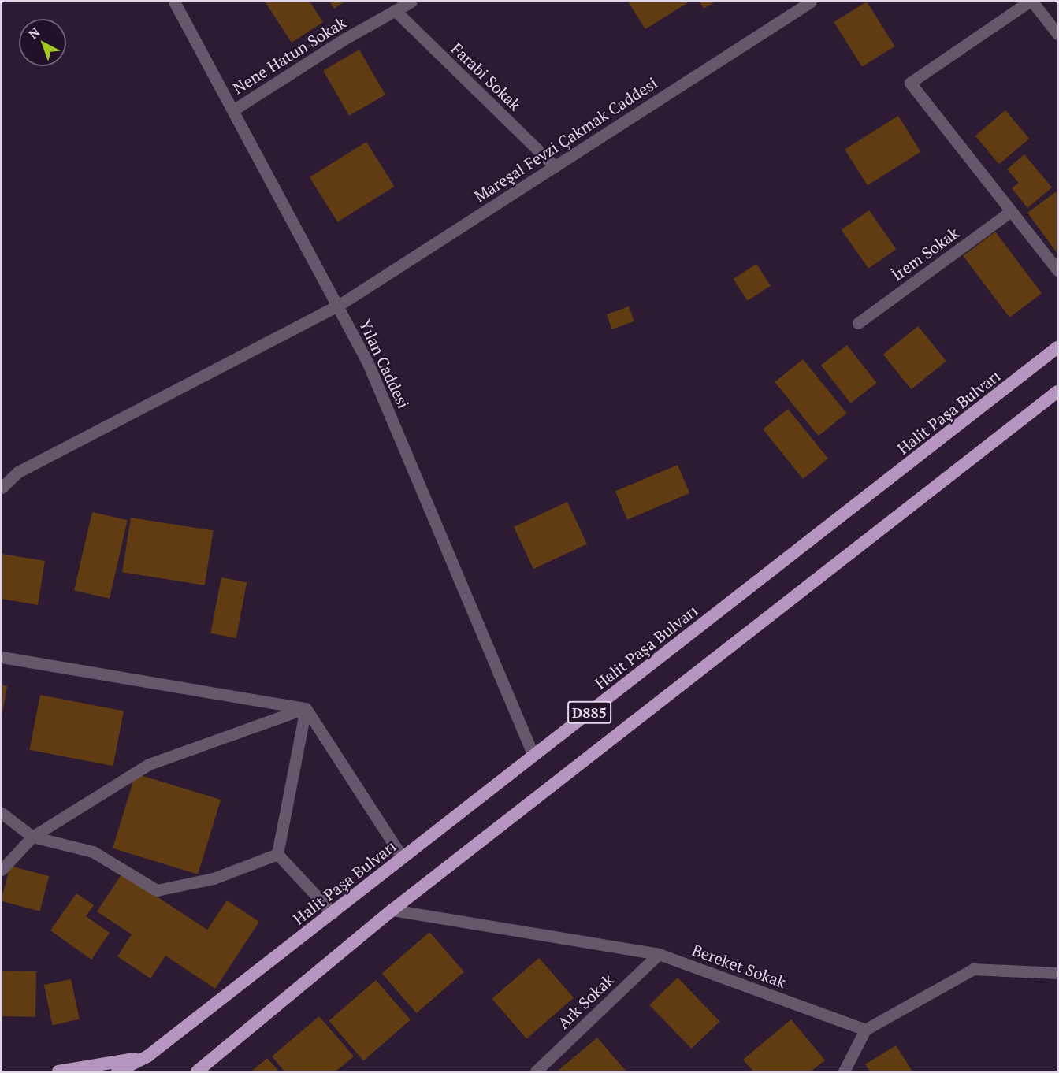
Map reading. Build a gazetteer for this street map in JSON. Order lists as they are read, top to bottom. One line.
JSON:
{"streets":{"highway":["Halit Paşa Bulvarı","D885"],"street":["Nene Hatun Sokak","Farabi Sokak","Mareşal Fevzi Çakmak Caddesi","İrem Sokak","Yılan Caddesi","Bereket Sokak","Ark Sokak"]},"crossings":[["Nene Hatun Sokak","Farabi Sokak"],["Nene Hatun Sokak","Yılan Caddesi"],["Farabi Sokak","Mareşal Fevzi Çakmak Caddesi"],["Mareşal Fevzi Çakmak Caddesi","Yılan Caddesi"],["Yılan Caddesi","Halit Paşa Bulvarı"],["D885","Bereket Sokak"],["Bereket Sokak","Ark Sokak"]],"north":"top left"}
